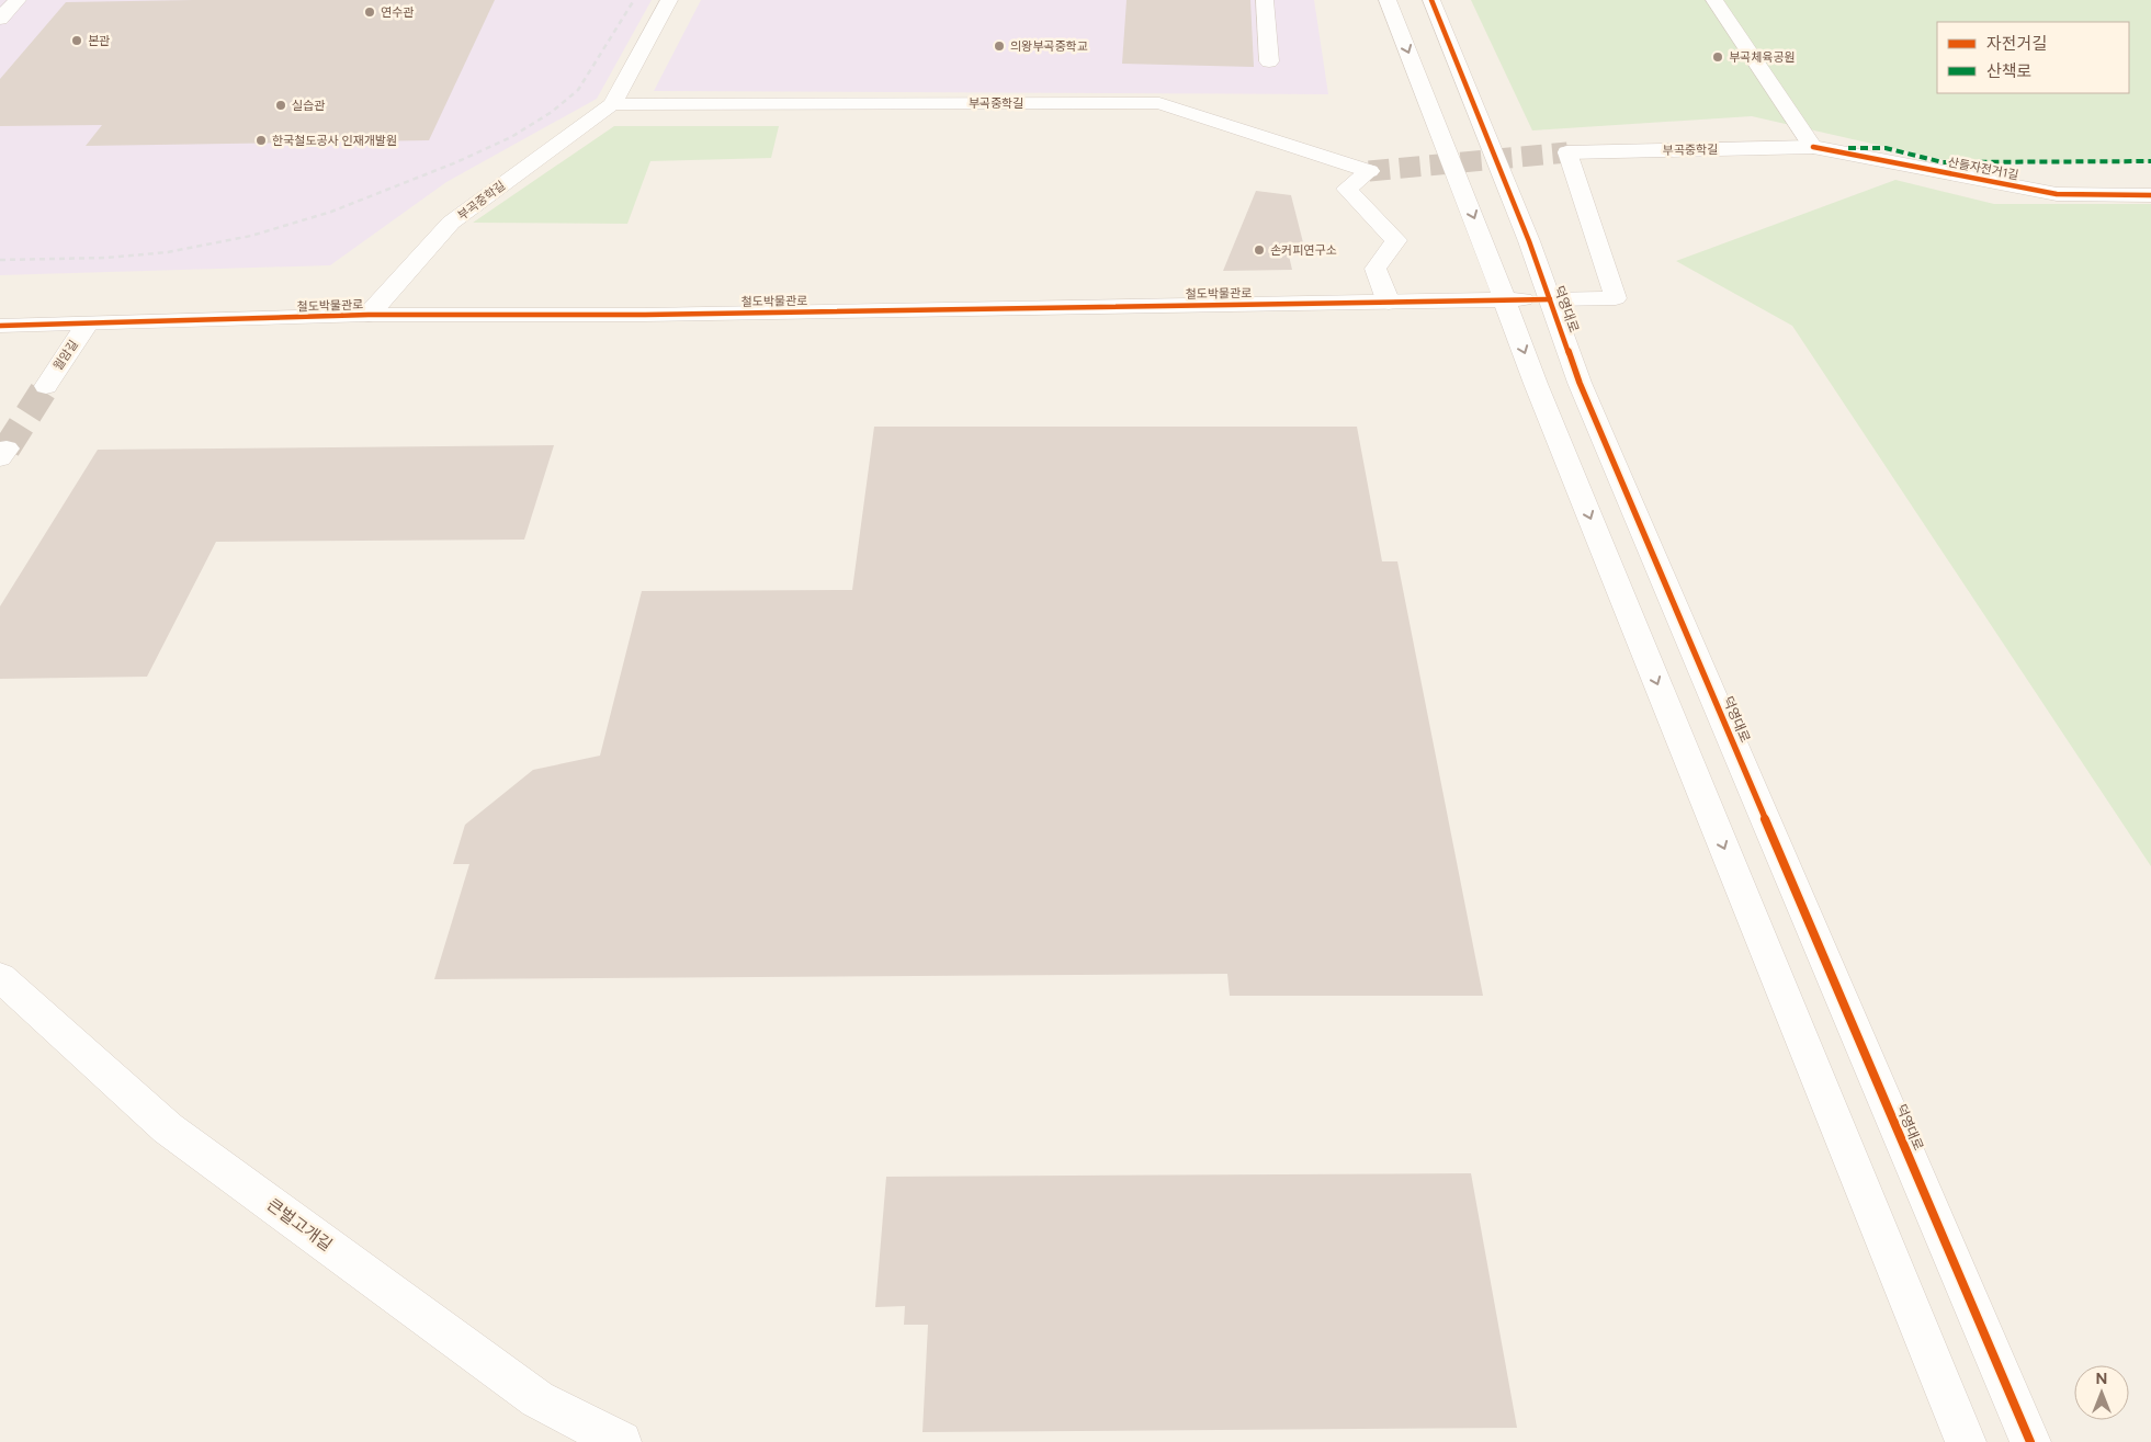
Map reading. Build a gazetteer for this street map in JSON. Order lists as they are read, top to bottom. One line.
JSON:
{"streets":{"street":["부곡중학길","산들자전거1길","철도박물관로","덕영대로","월암길","큰벌고개길"]},"crossings":[["부곡중학길","산들자전거1길"],["부곡중학길","철도박물관로"],["철도박물관로","덕영대로"],["철도박물관로","월암길"]],"places":["연수관","본관","의왕부곡중학교","부곡체육공원","실습관","한국철도공사 인재개발원","손커피연구소"],"legend":["자전거길","산책로"],"north":"top"}
